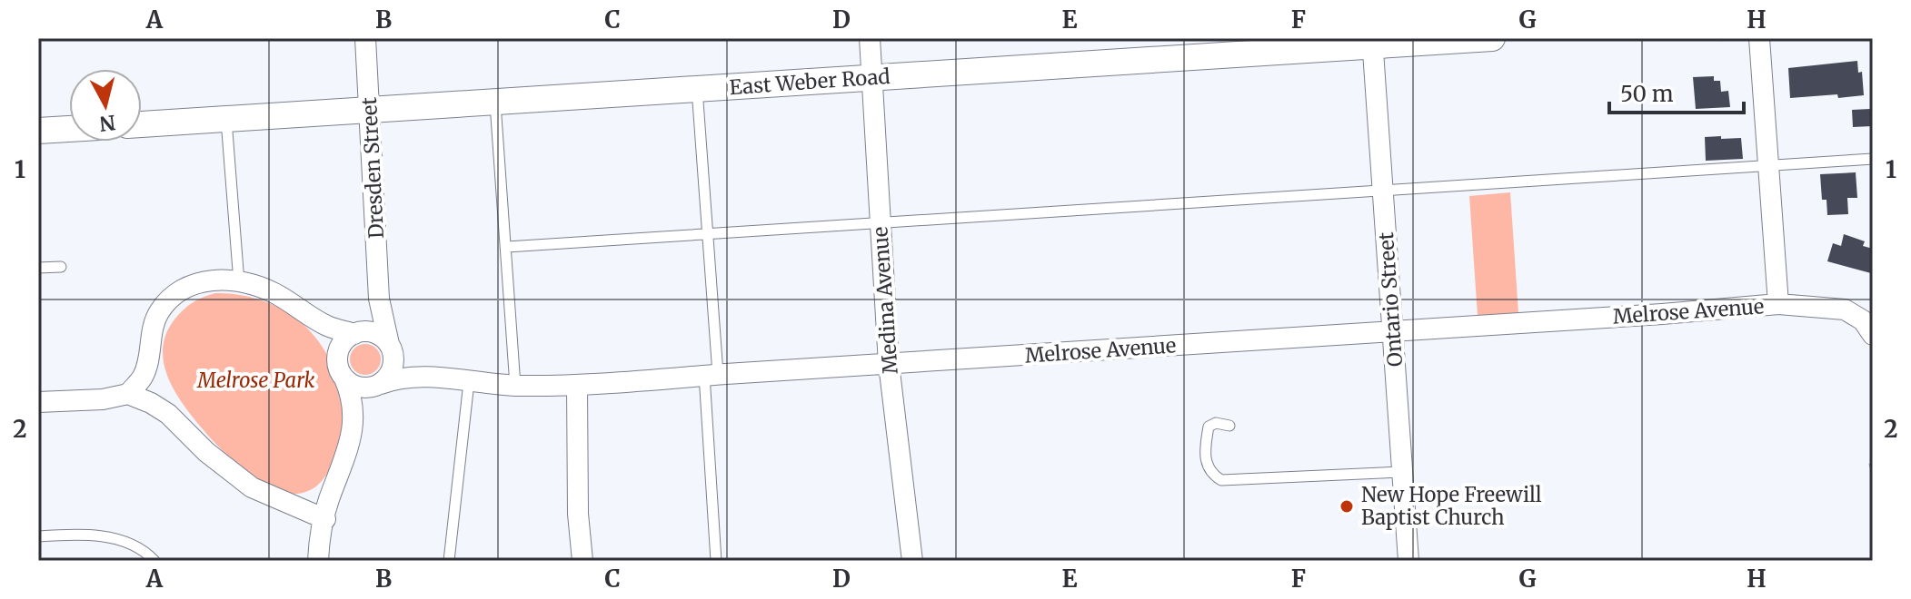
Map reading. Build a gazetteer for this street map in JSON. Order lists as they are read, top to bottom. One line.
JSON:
{"streets":{"street":["East Weber Road","Dresden Street","Ontario Street","Medina Avenue","Melrose Avenue"]},"crossings":[["East Weber Road","Dresden Street"],["East Weber Road","Ontario Street"],["East Weber Road","Medina Avenue"],["Dresden Street","Melrose Avenue"],["Ontario Street","Melrose Avenue"],["Medina Avenue","Melrose Avenue"]],"parks":["Melrose Park"],"places":["New Hope Freewill Baptist Church"],"scale_bar":"50 m","north":"bottom","grid":{"columns":["A","B","C","D","E","F","G","H"],"rows":["1","2"]}}
